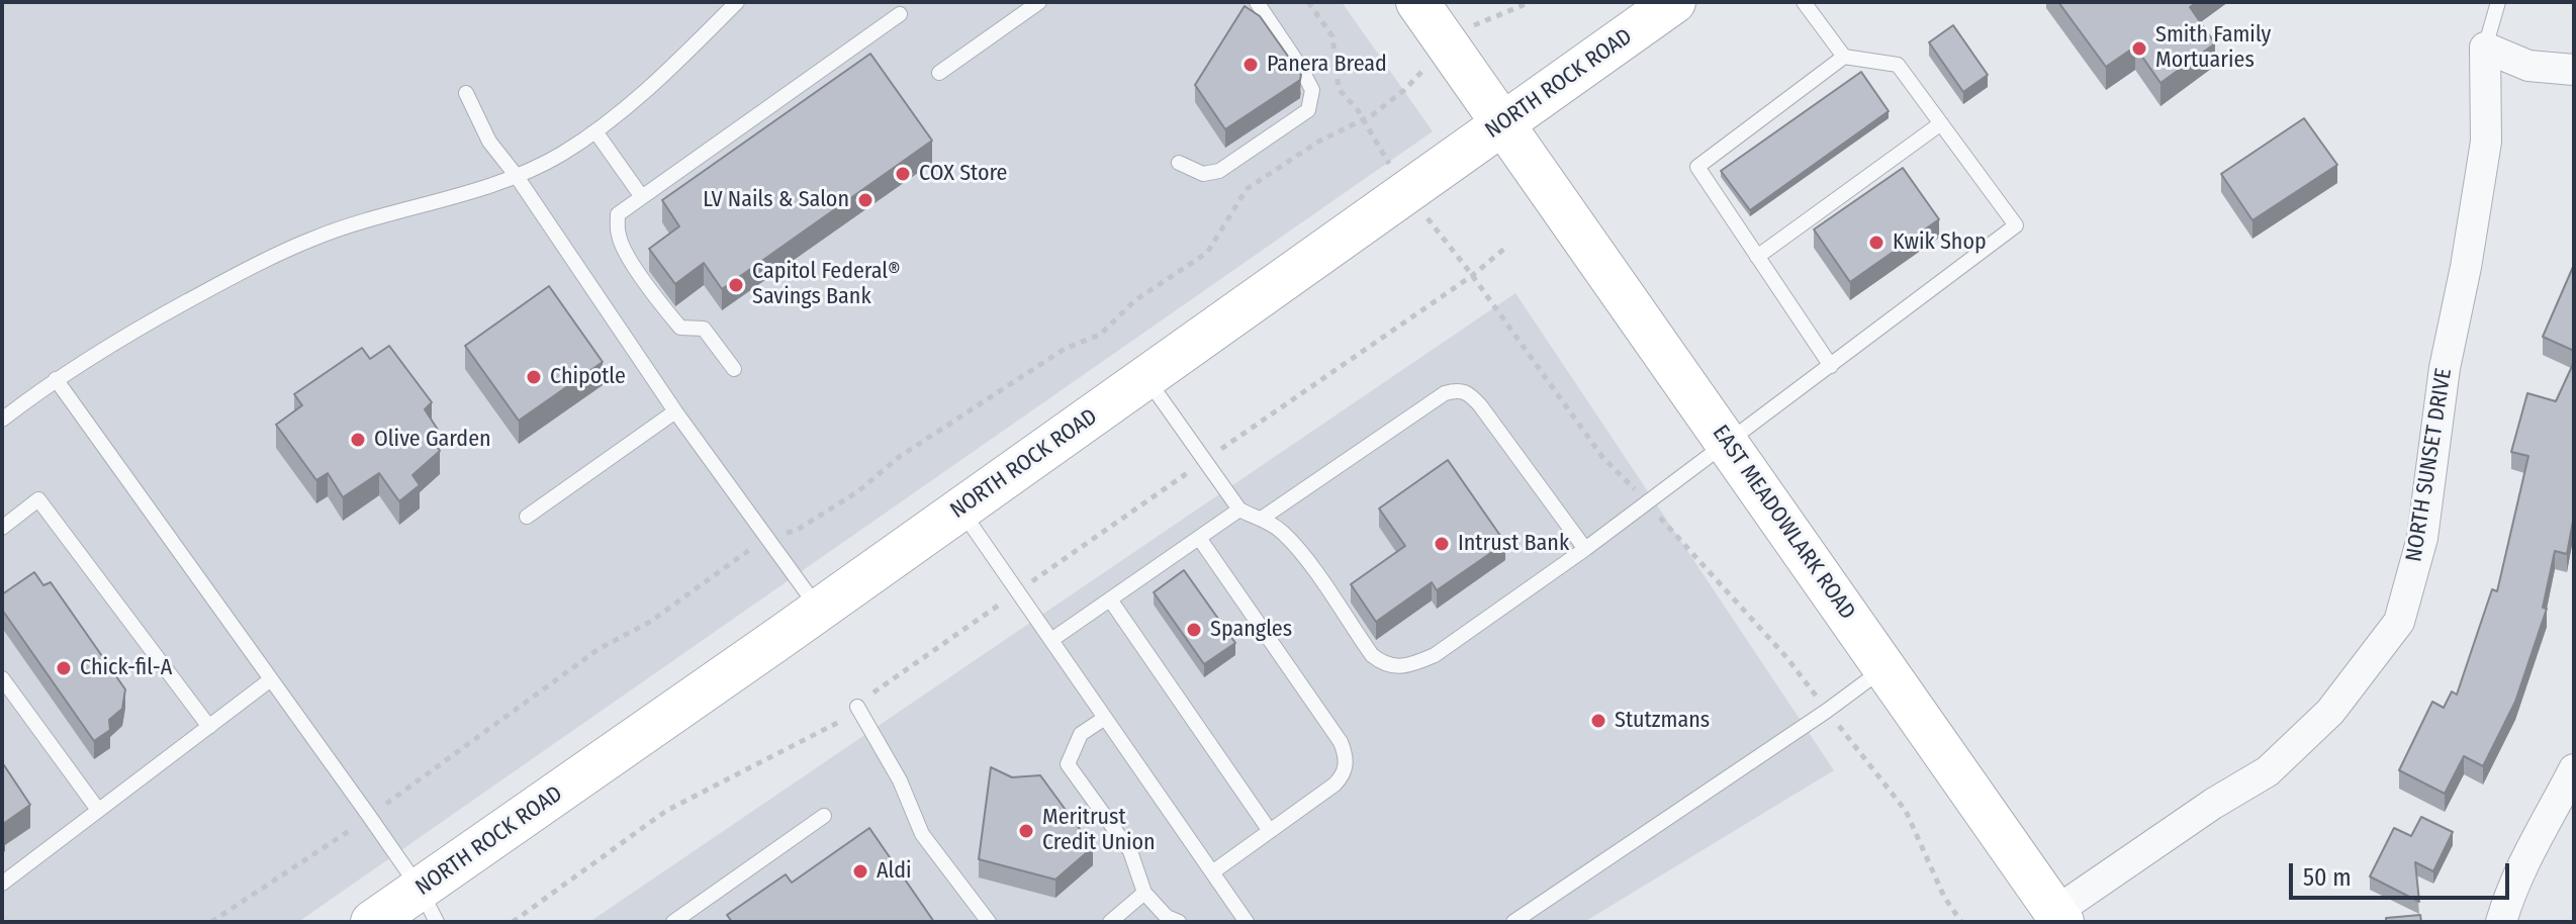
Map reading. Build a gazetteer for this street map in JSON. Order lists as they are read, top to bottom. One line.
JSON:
{"streets":{"main road":["NORTH ROCK ROAD","EAST MEADOWLARK ROAD"],"street":["NORTH SUNSET DRIVE"]},"crossings":[["NORTH ROCK ROAD","EAST MEADOWLARK ROAD"],["NORTH SUNSET DRIVE","EAST MEADOWLARK ROAD"]],"places":["Smith Family Mortuaries","Panera Bread","COX Store","LV Nails & Salon","Kwik Shop","Capitol Federal® Savings Bank","Chipotle","Olive Garden","Intrust Bank","Spangles","Chick-fil-A","Stutzmans","Meritrust Credit Union","Aldi"],"scale_bar":"50 m"}
